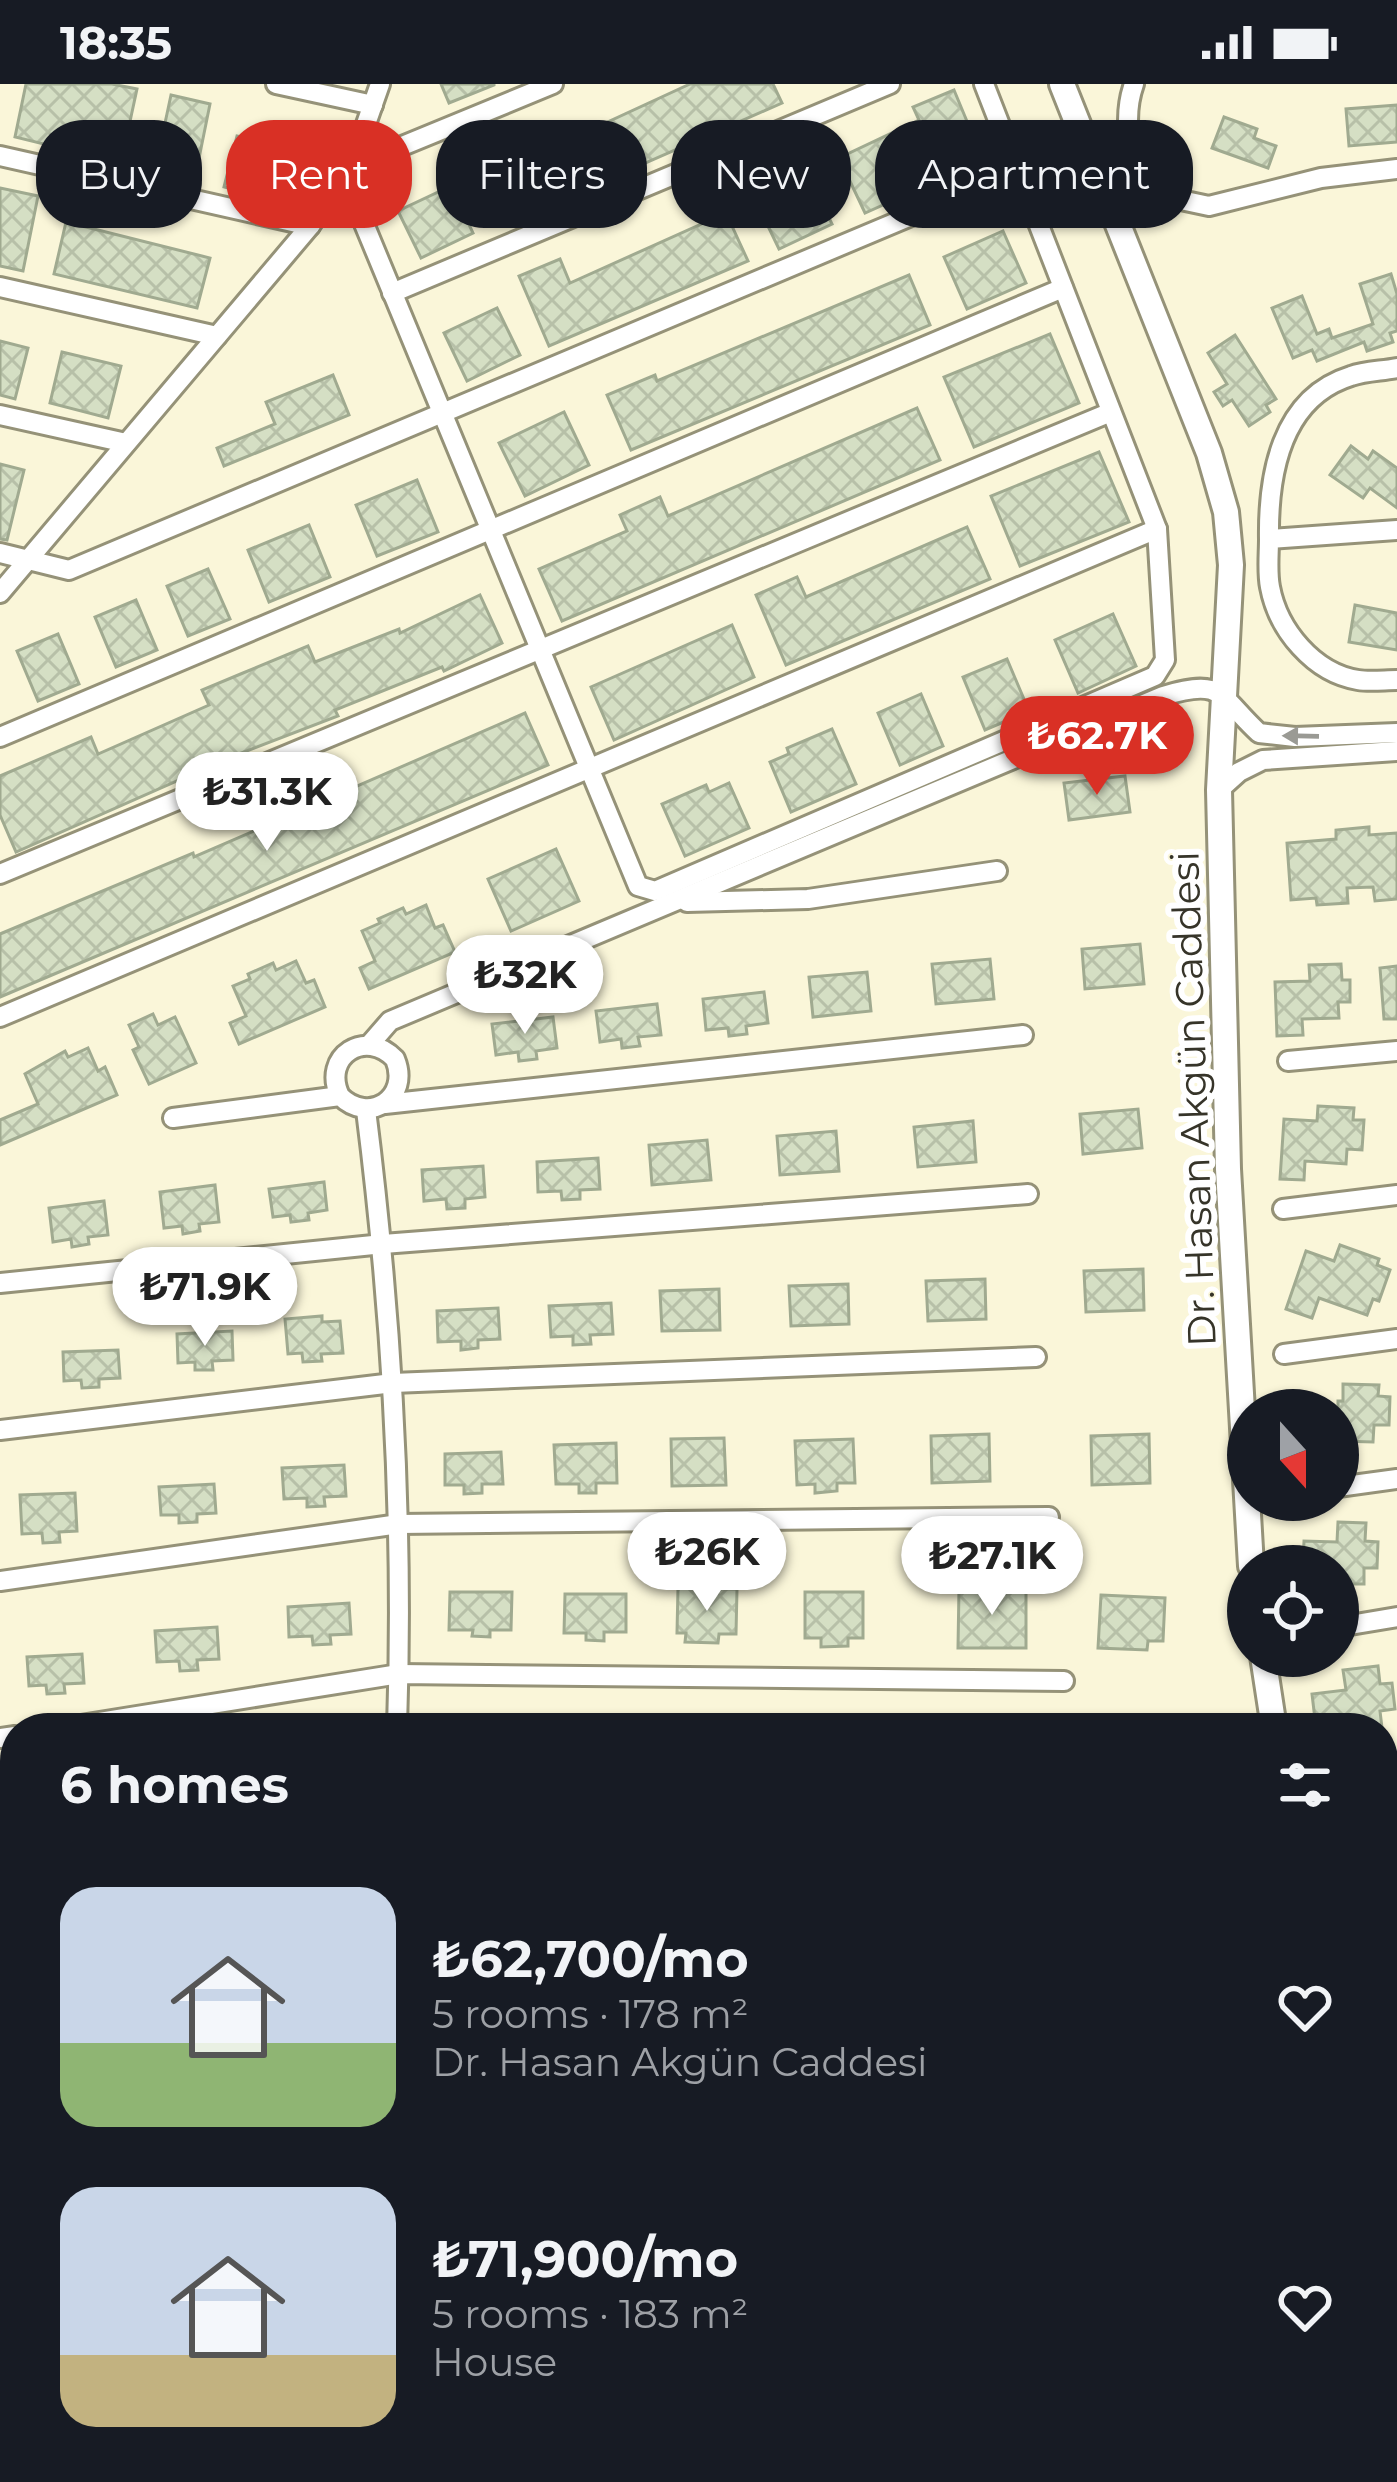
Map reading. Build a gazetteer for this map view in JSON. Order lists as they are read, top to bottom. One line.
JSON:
{"streets":{"street":["Dr. Hasan Akgün Caddesi"]},"north":"bottom","page":{"status":"18:35","chip":["Buy","Rent","Filters","New","Apartment"],"price":["₺62.7K","₺31.3K","₺32K","₺71.9K","₺26K","₺27.1K"],"heading":"6 homes","list":[{"name":"₺62,700/mo","note":"5 rooms · 178 m² · Dr. Hasan Akgün Caddesi"},{"name":"₺71,900/mo","note":"5 rooms · 183 m² · House"}]}}
